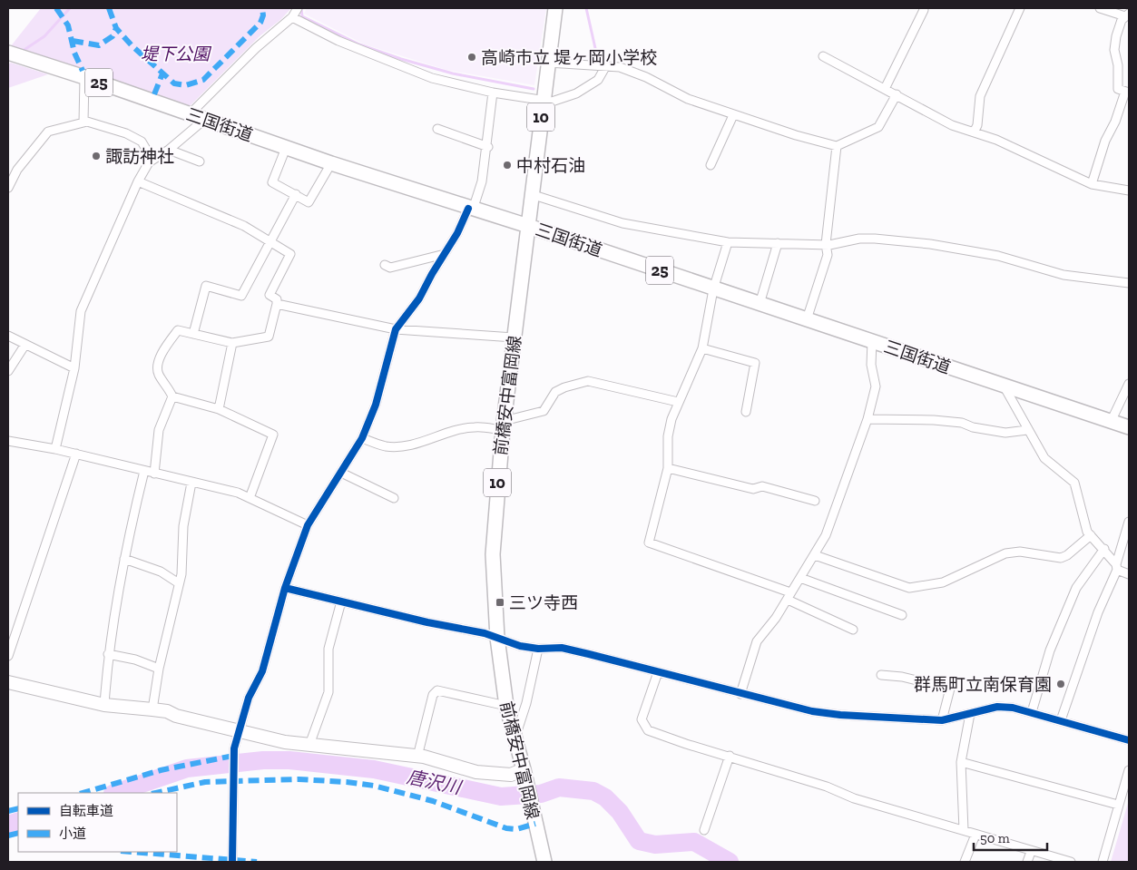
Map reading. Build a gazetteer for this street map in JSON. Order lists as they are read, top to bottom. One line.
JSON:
{"streets":{"main road":["25","10","三国街道","前橋安中富岡線"]},"crossings":[["三国街道","前橋安中富岡線"]],"water":["唐沢川"],"parks":["堤下公園"],"places":{"other":["高崎市立 堤ヶ岡小学校","諏訪神社","中村石油","群馬町立南保育園"],"transit":["三ツ寺西"]},"legend":["自転車道","小道"],"scale_bar":"50 m"}
